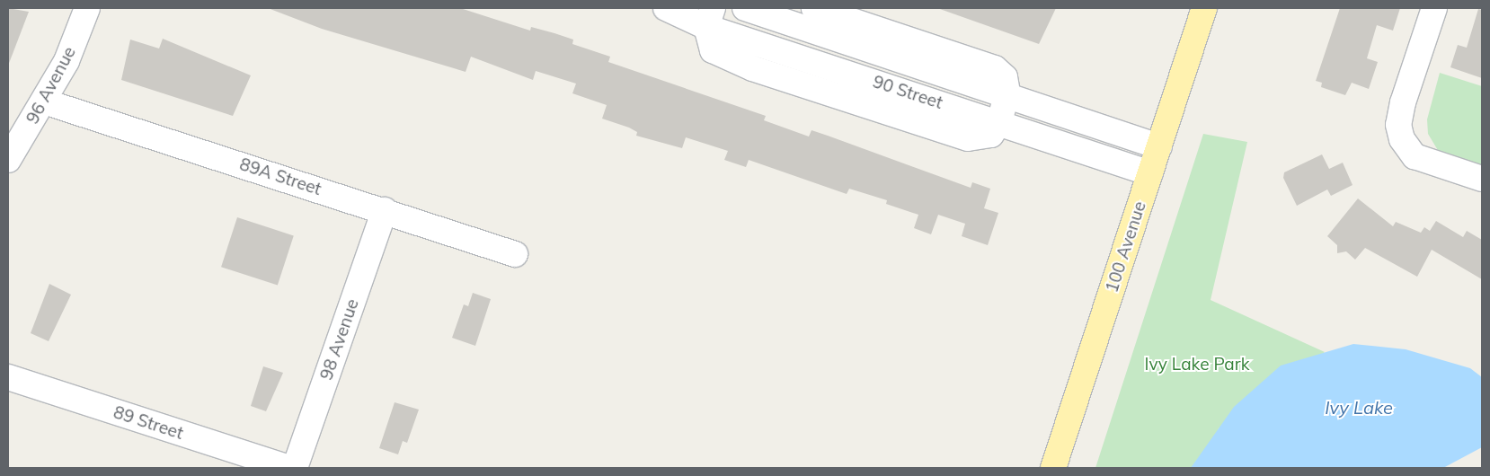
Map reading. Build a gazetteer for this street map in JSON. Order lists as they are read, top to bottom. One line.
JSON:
{"streets":{"main road":["100 Avenue"],"street":["96 Avenue","90 Street","89A Street","98 Avenue","89 Street"]},"crossings":[["96 Avenue","89A Street"],["90 Street","100 Avenue"],["89A Street","98 Avenue"]],"water":["Ivy Lake"],"parks":["Ivy Lake Park"]}
